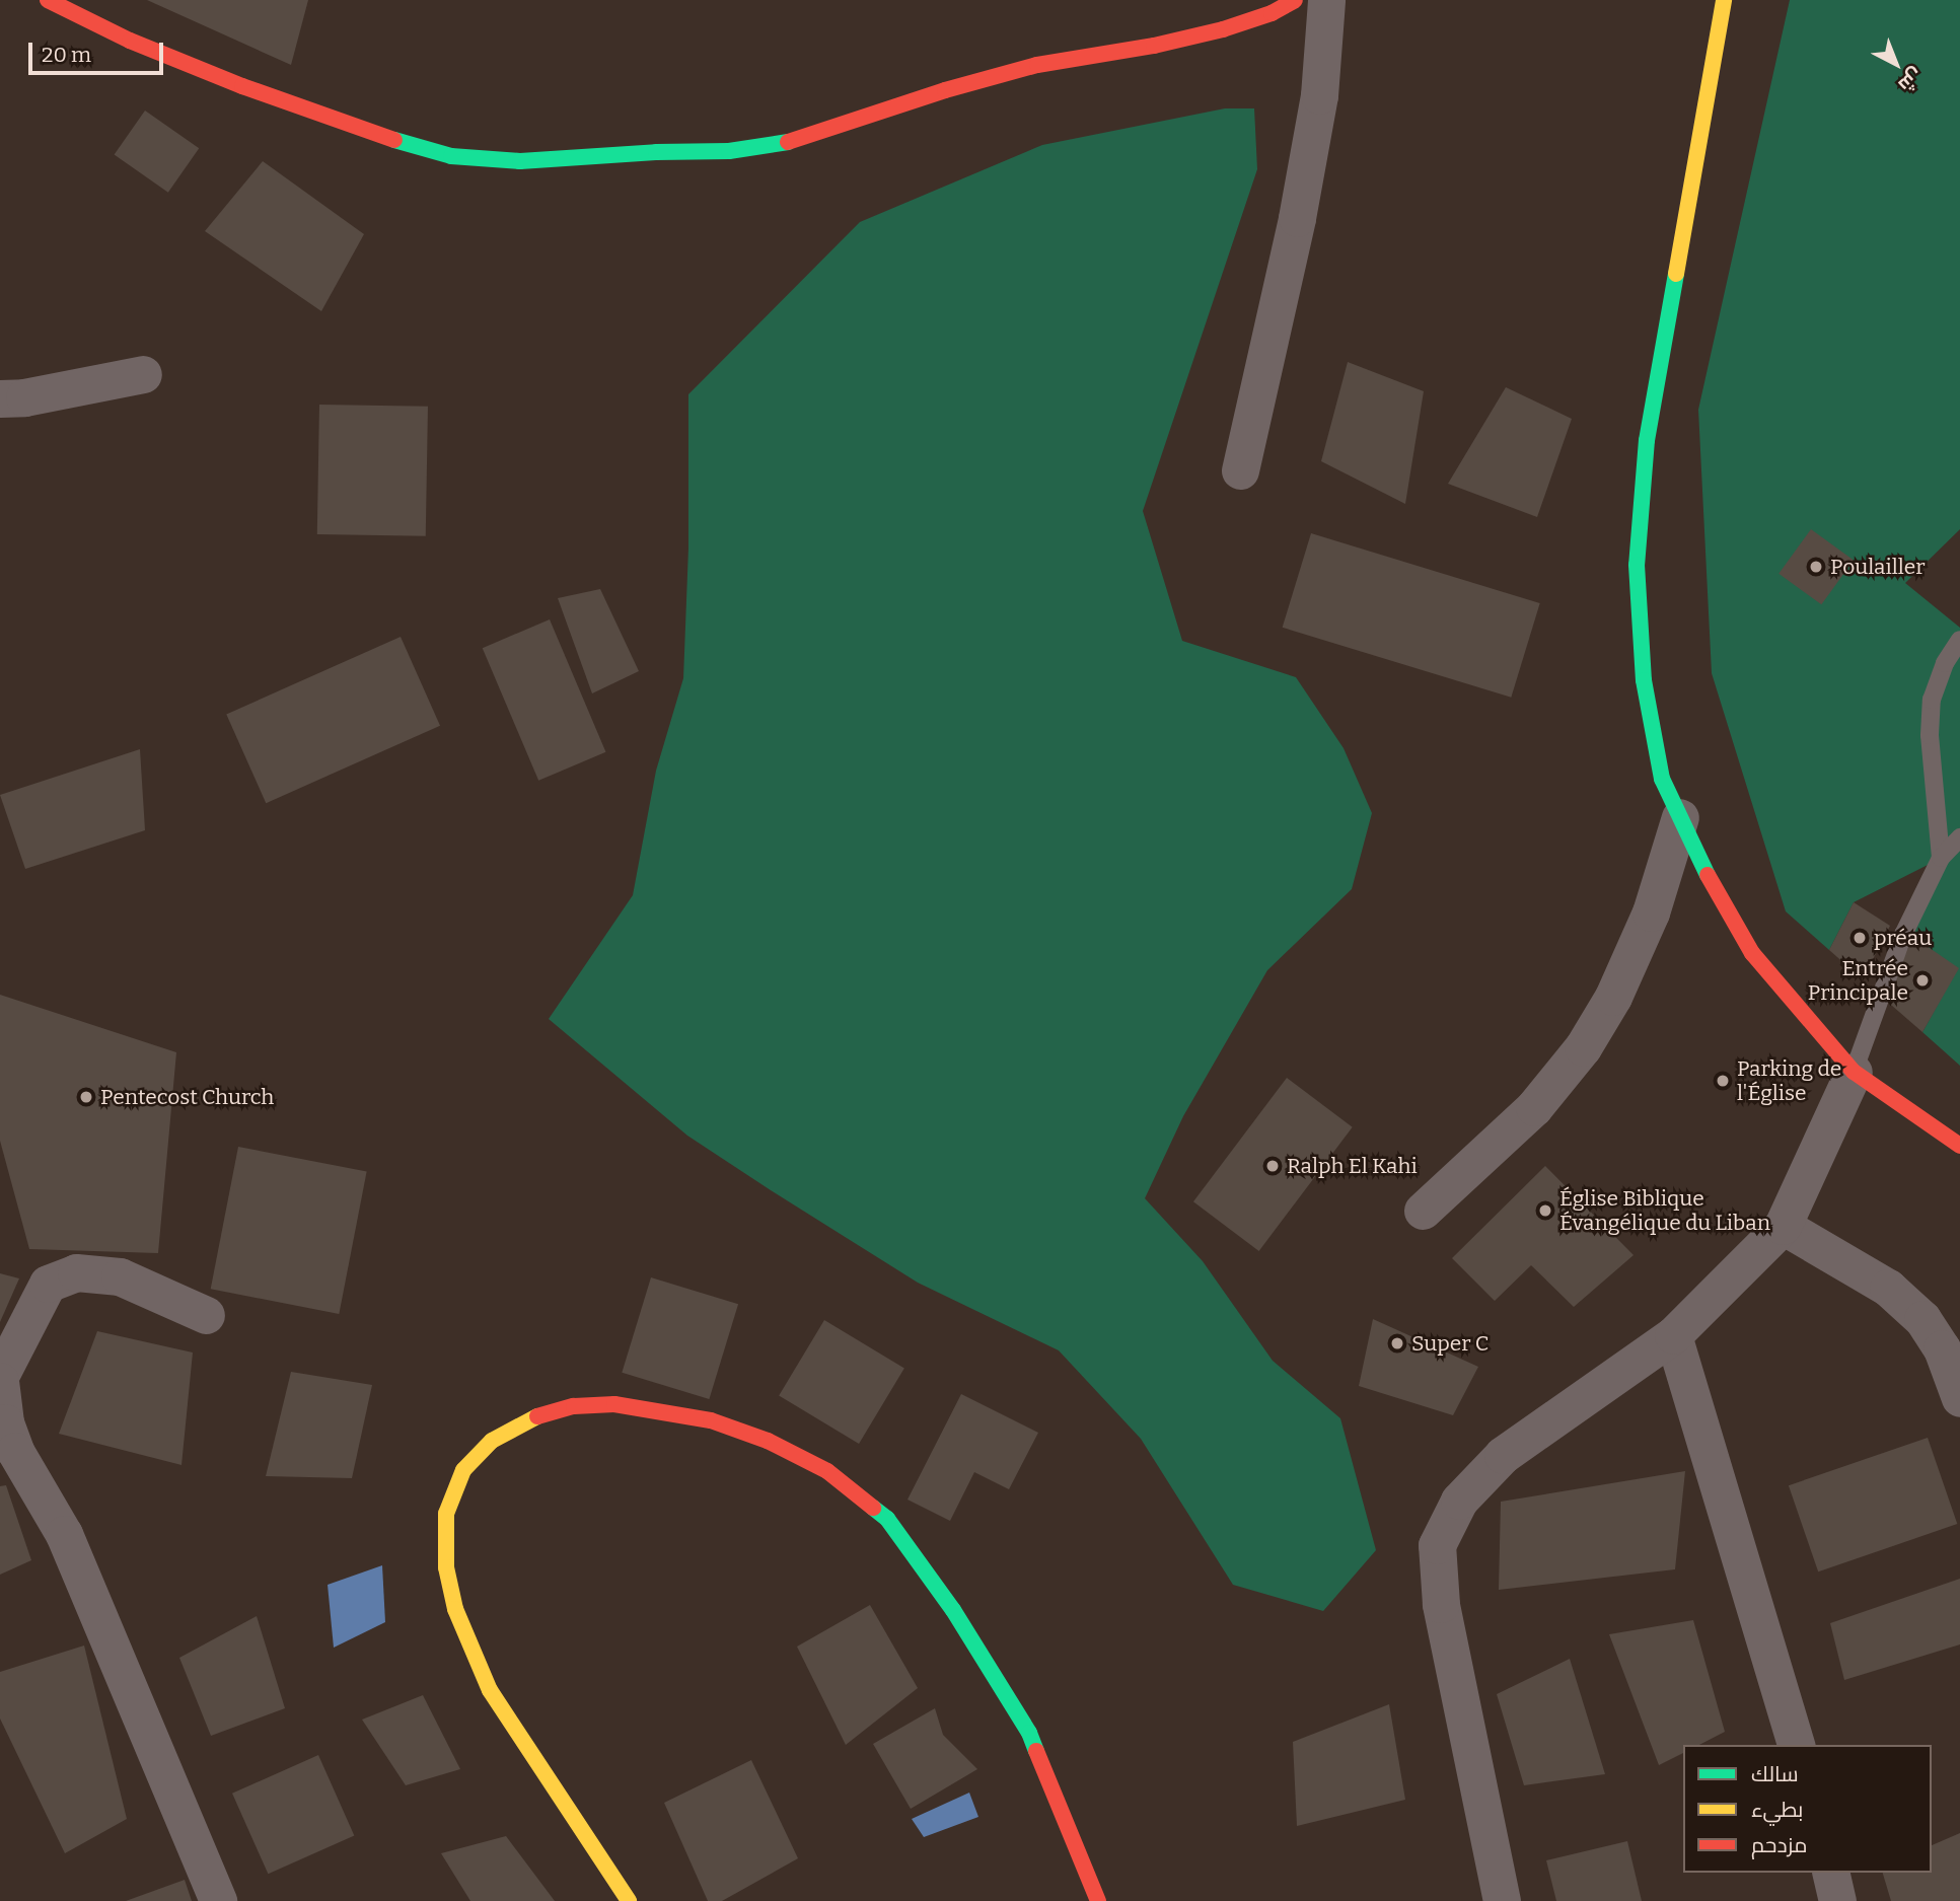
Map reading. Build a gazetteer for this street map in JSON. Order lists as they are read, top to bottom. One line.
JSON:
{"places":["Poulailler","préau","Entrée Principale","Parking de l'Église","Pentecost Church","Ralph El Kahi","Église Biblique Évangélique du Liban","Super C"],"legend":["سالك","بطيء","مزدحم"],"scale_bar":"20 m","north":"bottom right"}
